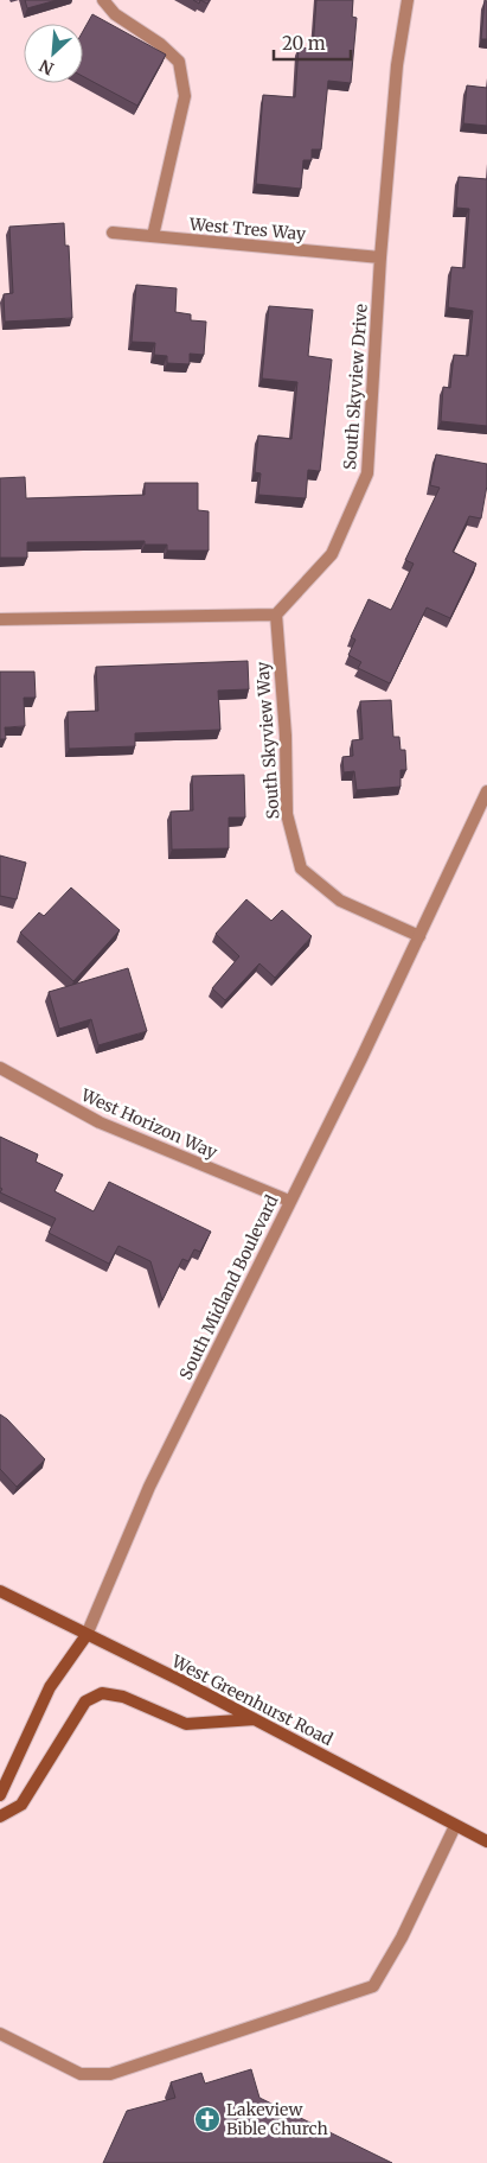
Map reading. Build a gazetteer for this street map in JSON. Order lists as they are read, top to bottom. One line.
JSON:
{"streets":{"main road":["South Midland Boulevard","West Greenhurst Road"],"street":["West Tres Way","South Skyview Drive","South Skyview Way","West Horizon Way"]},"crossings":[["West Tres Way","South Skyview Drive"],["South Skyview Drive","South Skyview Way"],["South Skyview Way","South Midland Boulevard"],["West Horizon Way","South Midland Boulevard"],["South Midland Boulevard","West Greenhurst Road"]],"places":{"church":["Lakeview Bible Church"]},"scale_bar":"20 m","north":"bottom left"}
